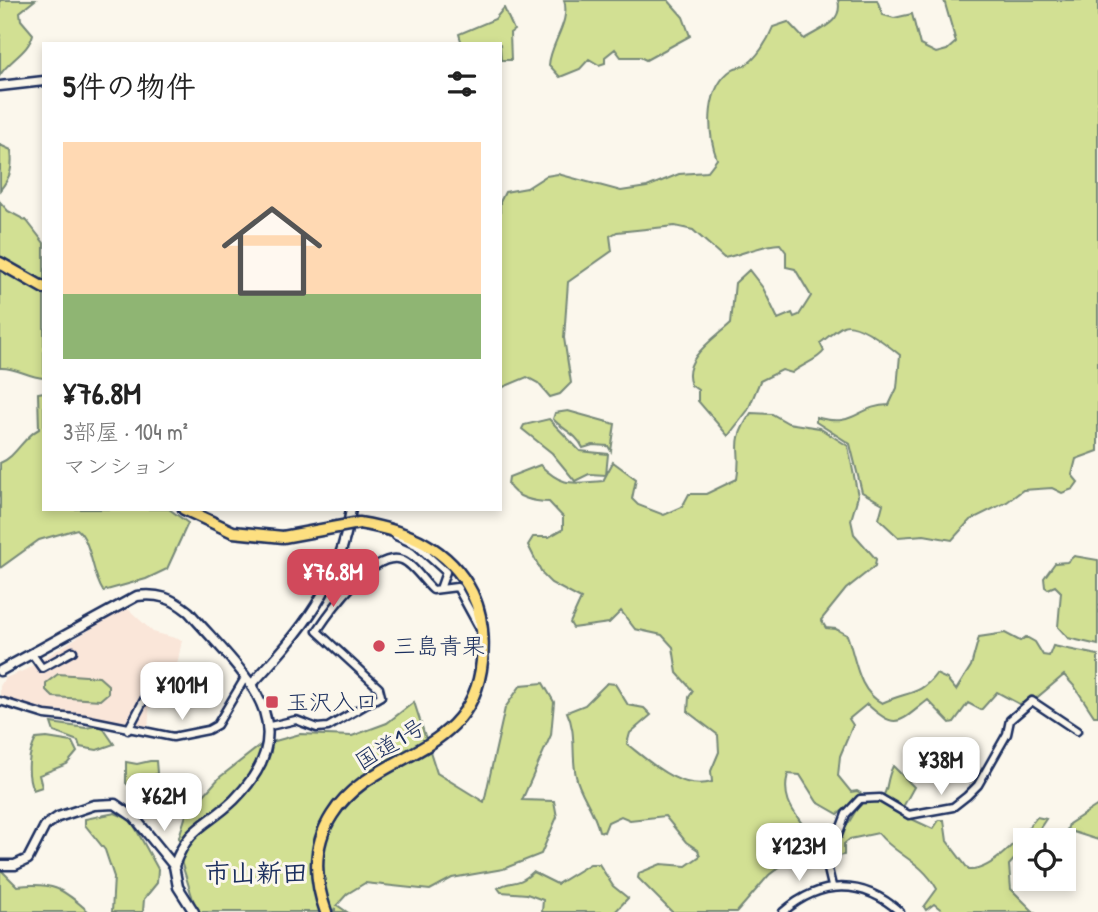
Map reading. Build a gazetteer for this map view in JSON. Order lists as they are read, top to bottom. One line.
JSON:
{"streets":{"highway":["国道1号"]},"districts":["市山新田"],"places":{"other":["三島青果"],"transit":["玉沢入口"]},"page":{"heading":"5件の物件","list":[{"name":"¥76.8M","note":"3部屋 · 104 m² · マンション"}],"price":["¥76.8M","¥101M","¥38M","¥62M","¥123M"]}}
